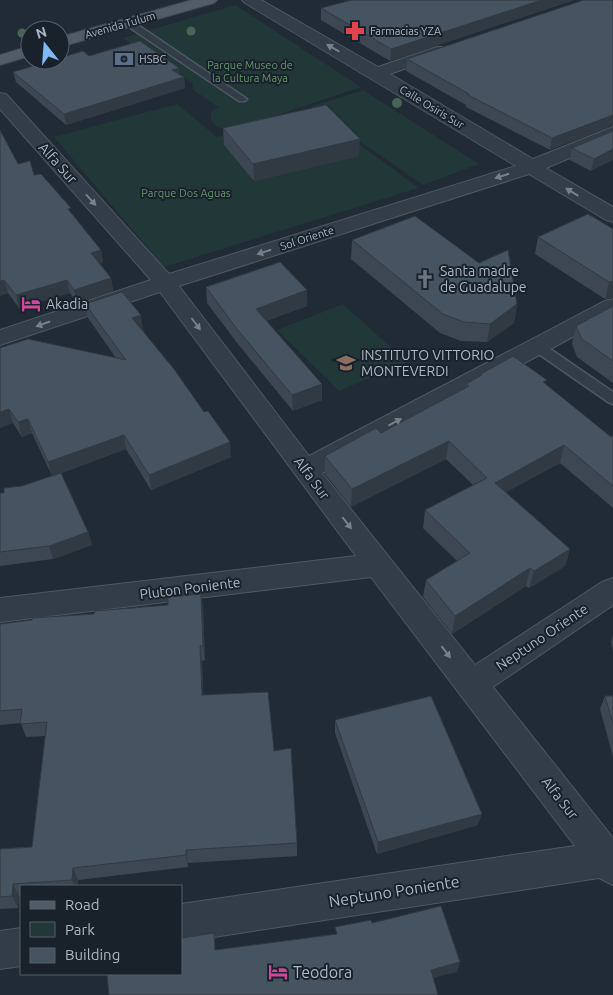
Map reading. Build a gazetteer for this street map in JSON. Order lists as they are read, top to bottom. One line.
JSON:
{"streets":{"main road":["Avenida Tulum"],"street":["Calle Osiris Sur","Alfa Sur","Sol Oriente","Pluton Poniente","Neptuno Oriente","Neptuno Poniente"]},"crossings":[["Calle Osiris Sur","Sol Oriente"],["Alfa Sur","Sol Oriente"],["Alfa Sur","Pluton Poniente"],["Alfa Sur","Neptuno Oriente"],["Alfa Sur","Neptuno Poniente"]],"one_way":["Calle Osiris Sur","Alfa Sur"],"parks":["Parque Museo de la Cultura Maya","Parque Dos Aguas"],"places":{"pharmacy":["Farmacias YZA"],"bank":["HSBC"],"church":["Santa madre de Guadalupe"],"hotel":["Akadia","Teodora"],"school or university":["INSTITUTO VITTORIO MONTEVERDI"]},"legend":["Road","Park","Building"],"north":"top"}
